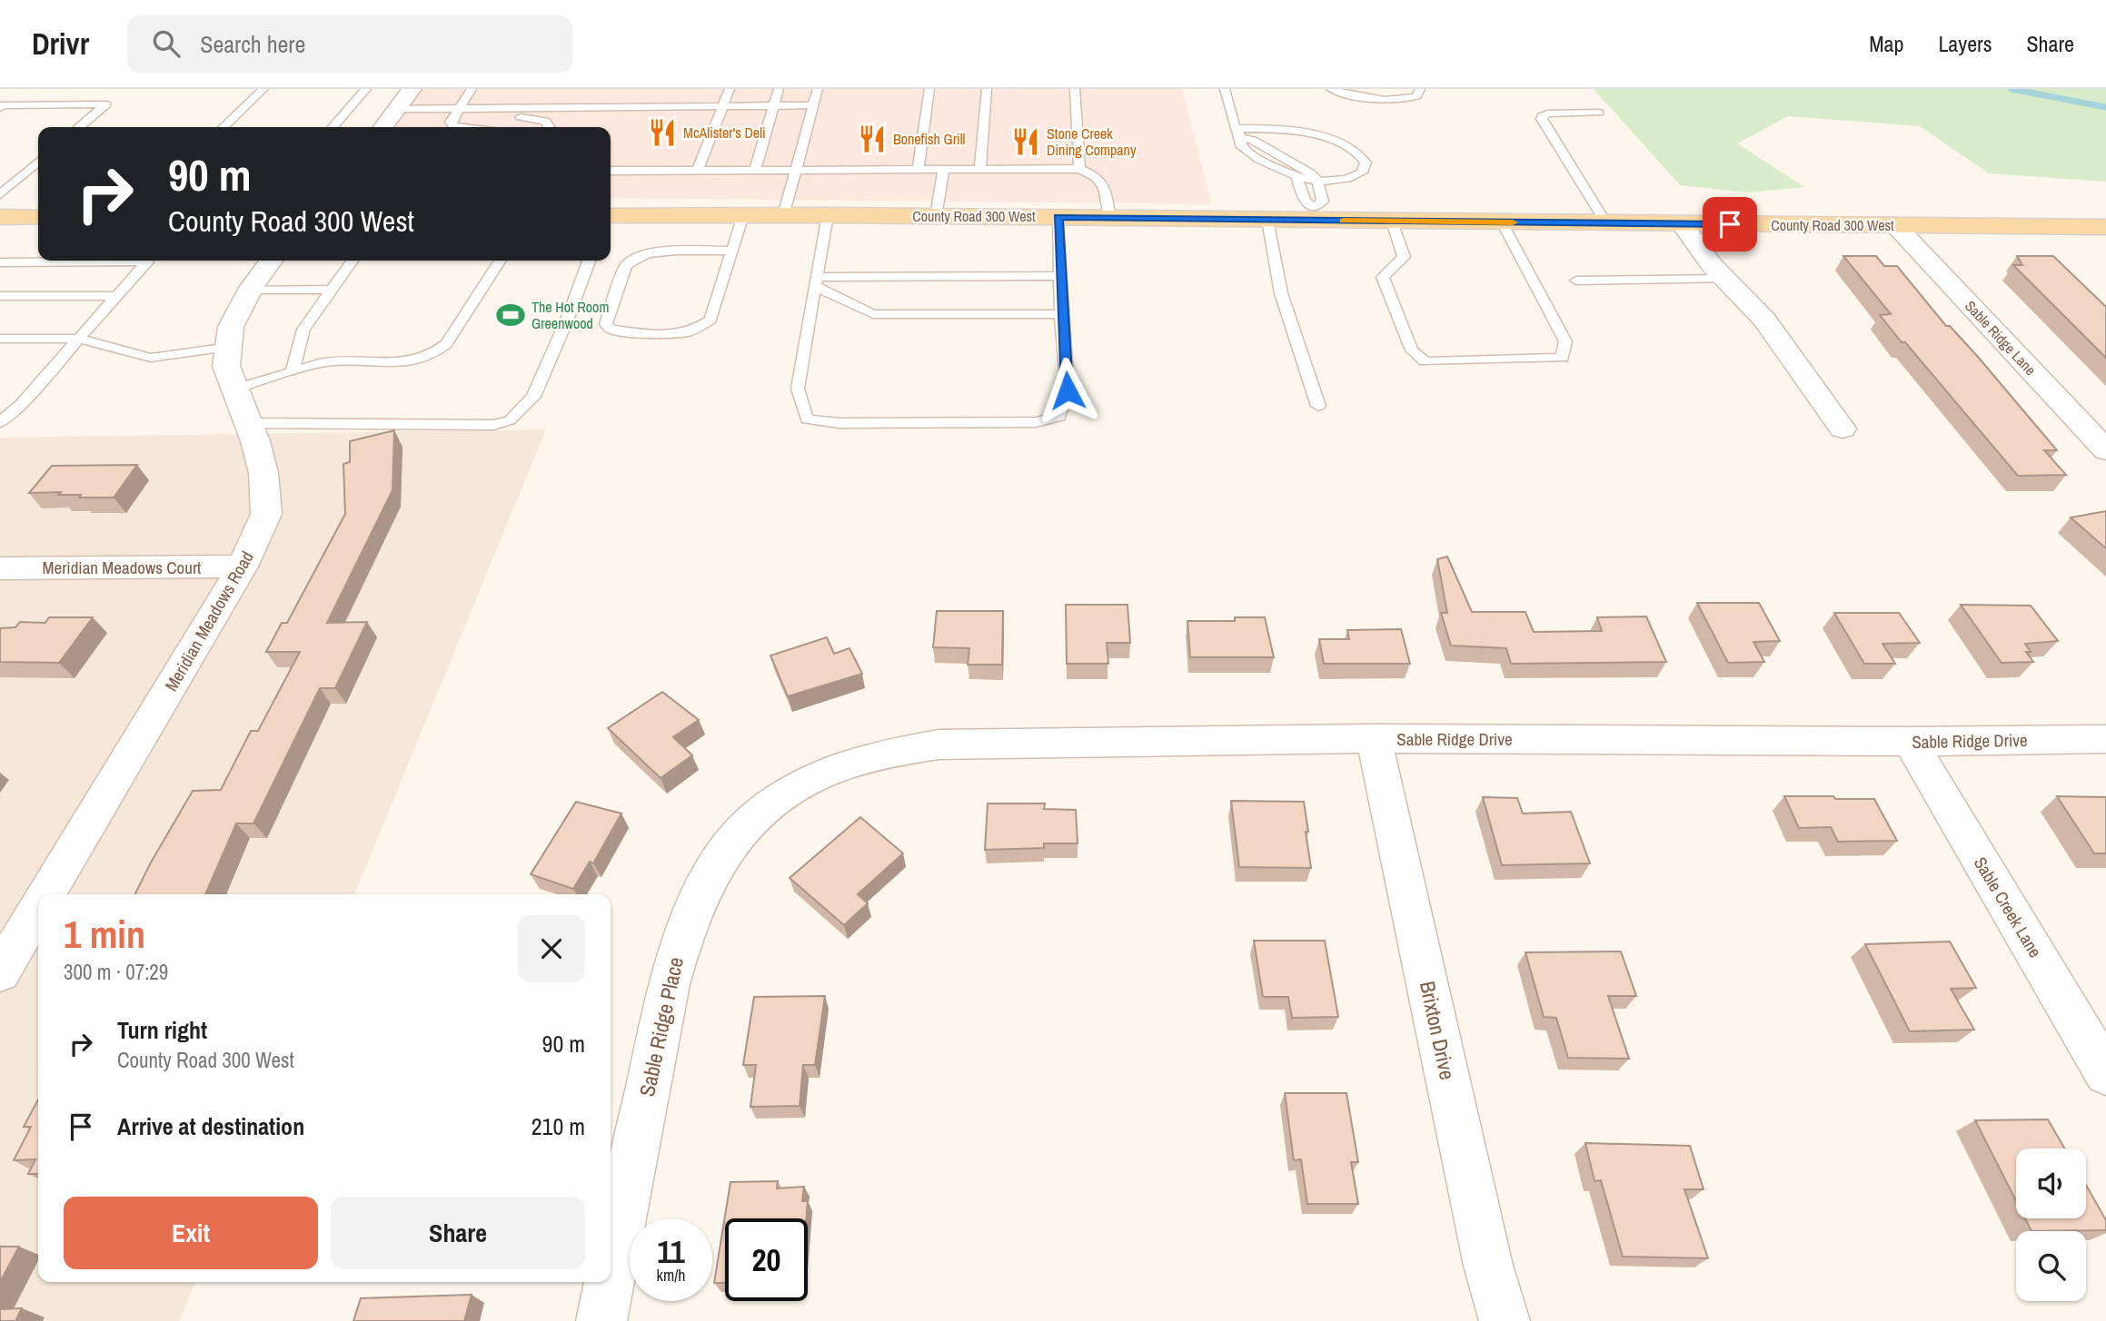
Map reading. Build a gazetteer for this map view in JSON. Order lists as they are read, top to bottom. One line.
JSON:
{"streets":{"main road":["County Road 300 West"],"street":["Sable Ridge Lane","Meridian Meadows Court","Meridian Meadows Road","Sable Ridge Drive","Sable Creek Lane","Sable Ridge Place","Brixton Drive"]},"crossings":[["County Road 300 West","Sable Ridge Lane"],["Meridian Meadows Court","Meridian Meadows Road"],["Sable Ridge Drive","Sable Creek Lane"],["Sable Ridge Drive","Sable Ridge Place"],["Sable Ridge Drive","Brixton Drive"]],"places":{"restaurant":["McAlister's Deli","Bonefish Grill","Stone Creek Dining Company"],"sports":["The Hot Room Greenwood"]},"page":{"header":"Drivr","search":"Search here","nav":["Map","Layers","Share"],"turn":["90 m","County Road 300 West"],"heading":["1 min","300 m · 07:29"],"list":[{"name":"Turn right","note":"County Road 300 West","value":"90 m"},{"name":"Arrive at destination","value":"210 m"}],"buttons":["Exit","Share"],"speed":"11 km/h","limit":"20"}}
